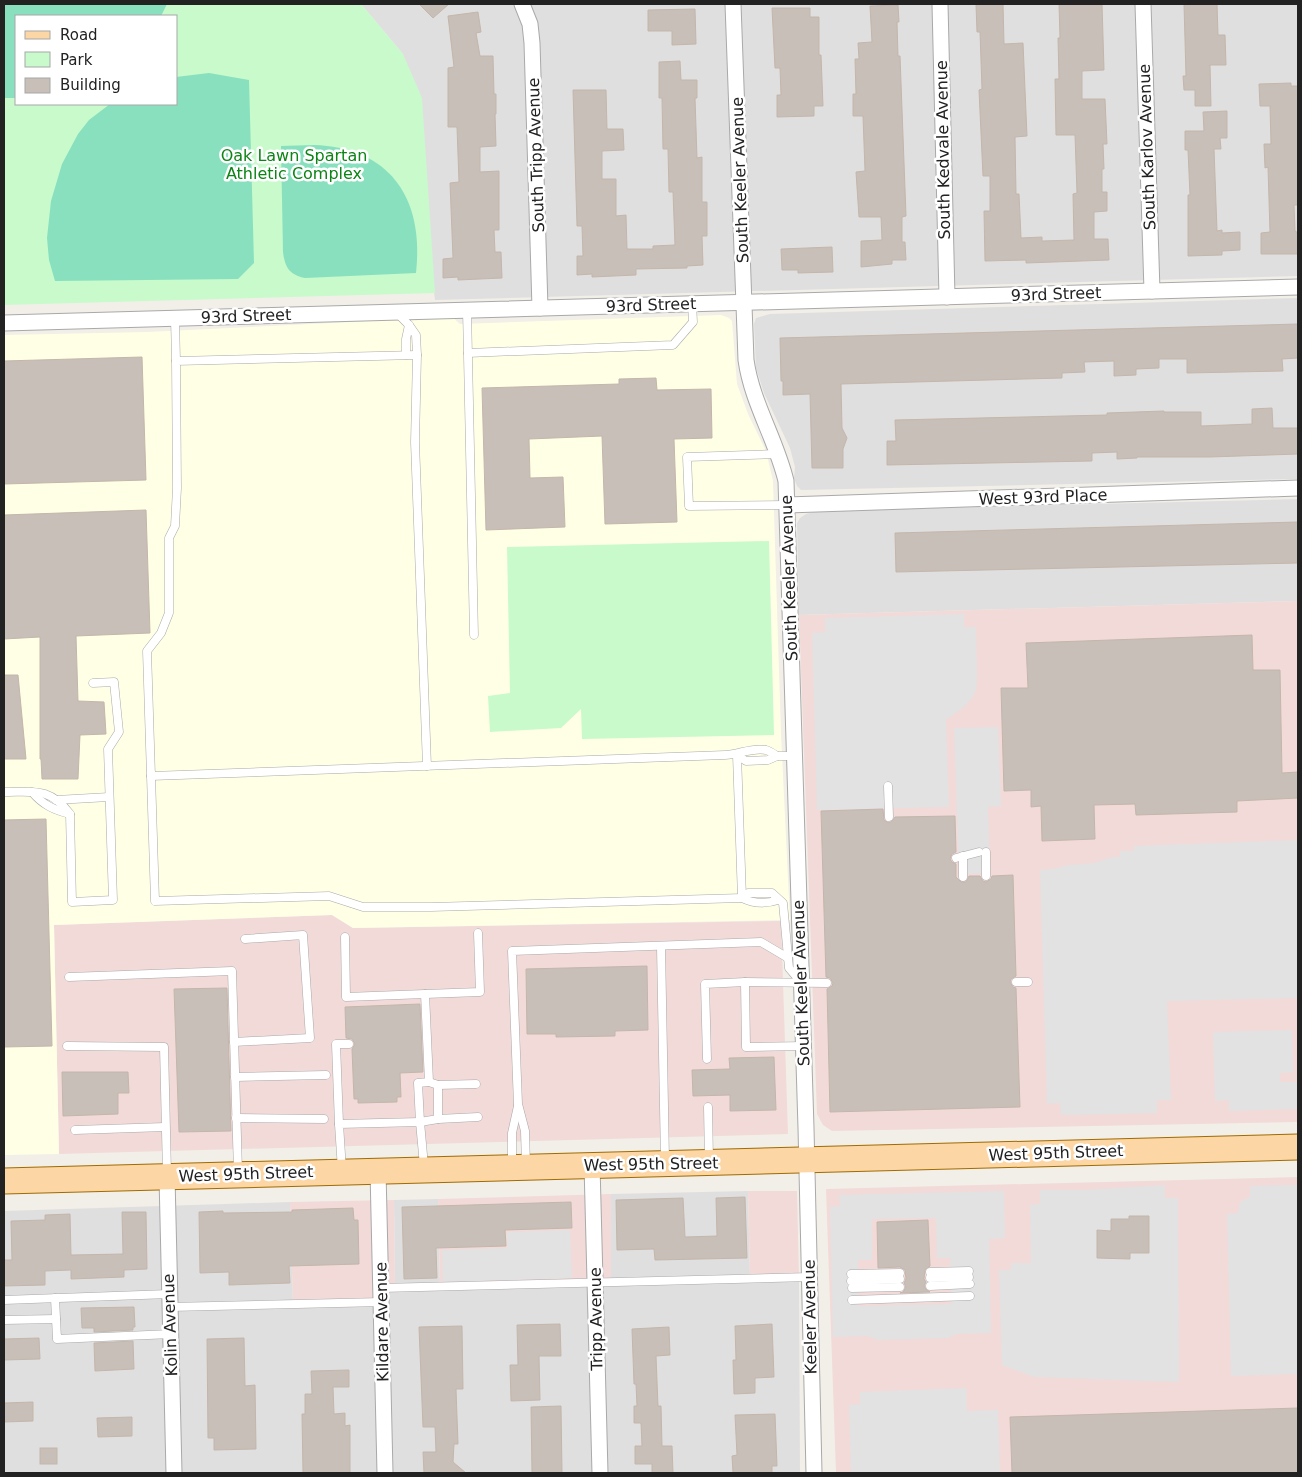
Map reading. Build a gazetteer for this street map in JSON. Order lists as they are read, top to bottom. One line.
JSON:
{"streets":{"main road":["West 95th Street"],"street":["South Karlov Avenue","South Kedvale Avenue","South Tripp Avenue","South Keeler Avenue","93rd Street","West 93rd Place","Keeler Avenue","Tripp Avenue","Kildare Avenue","Kolin Avenue"]},"crossings":[["South Karlov Avenue","93rd Street"],["South Kedvale Avenue","93rd Street"],["South Tripp Avenue","93rd Street"],["South Keeler Avenue","93rd Street"],["South Keeler Avenue","West 93rd Place"],["South Keeler Avenue","West 95th Street"],["South Keeler Avenue","Keeler Avenue"],["West 95th Street","Keeler Avenue"],["West 95th Street","Tripp Avenue"],["West 95th Street","Kildare Avenue"],["West 95th Street","Kolin Avenue"]],"parks":["Oak Lawn Spartan Athletic Complex"],"legend":["Road","Park","Building"]}
